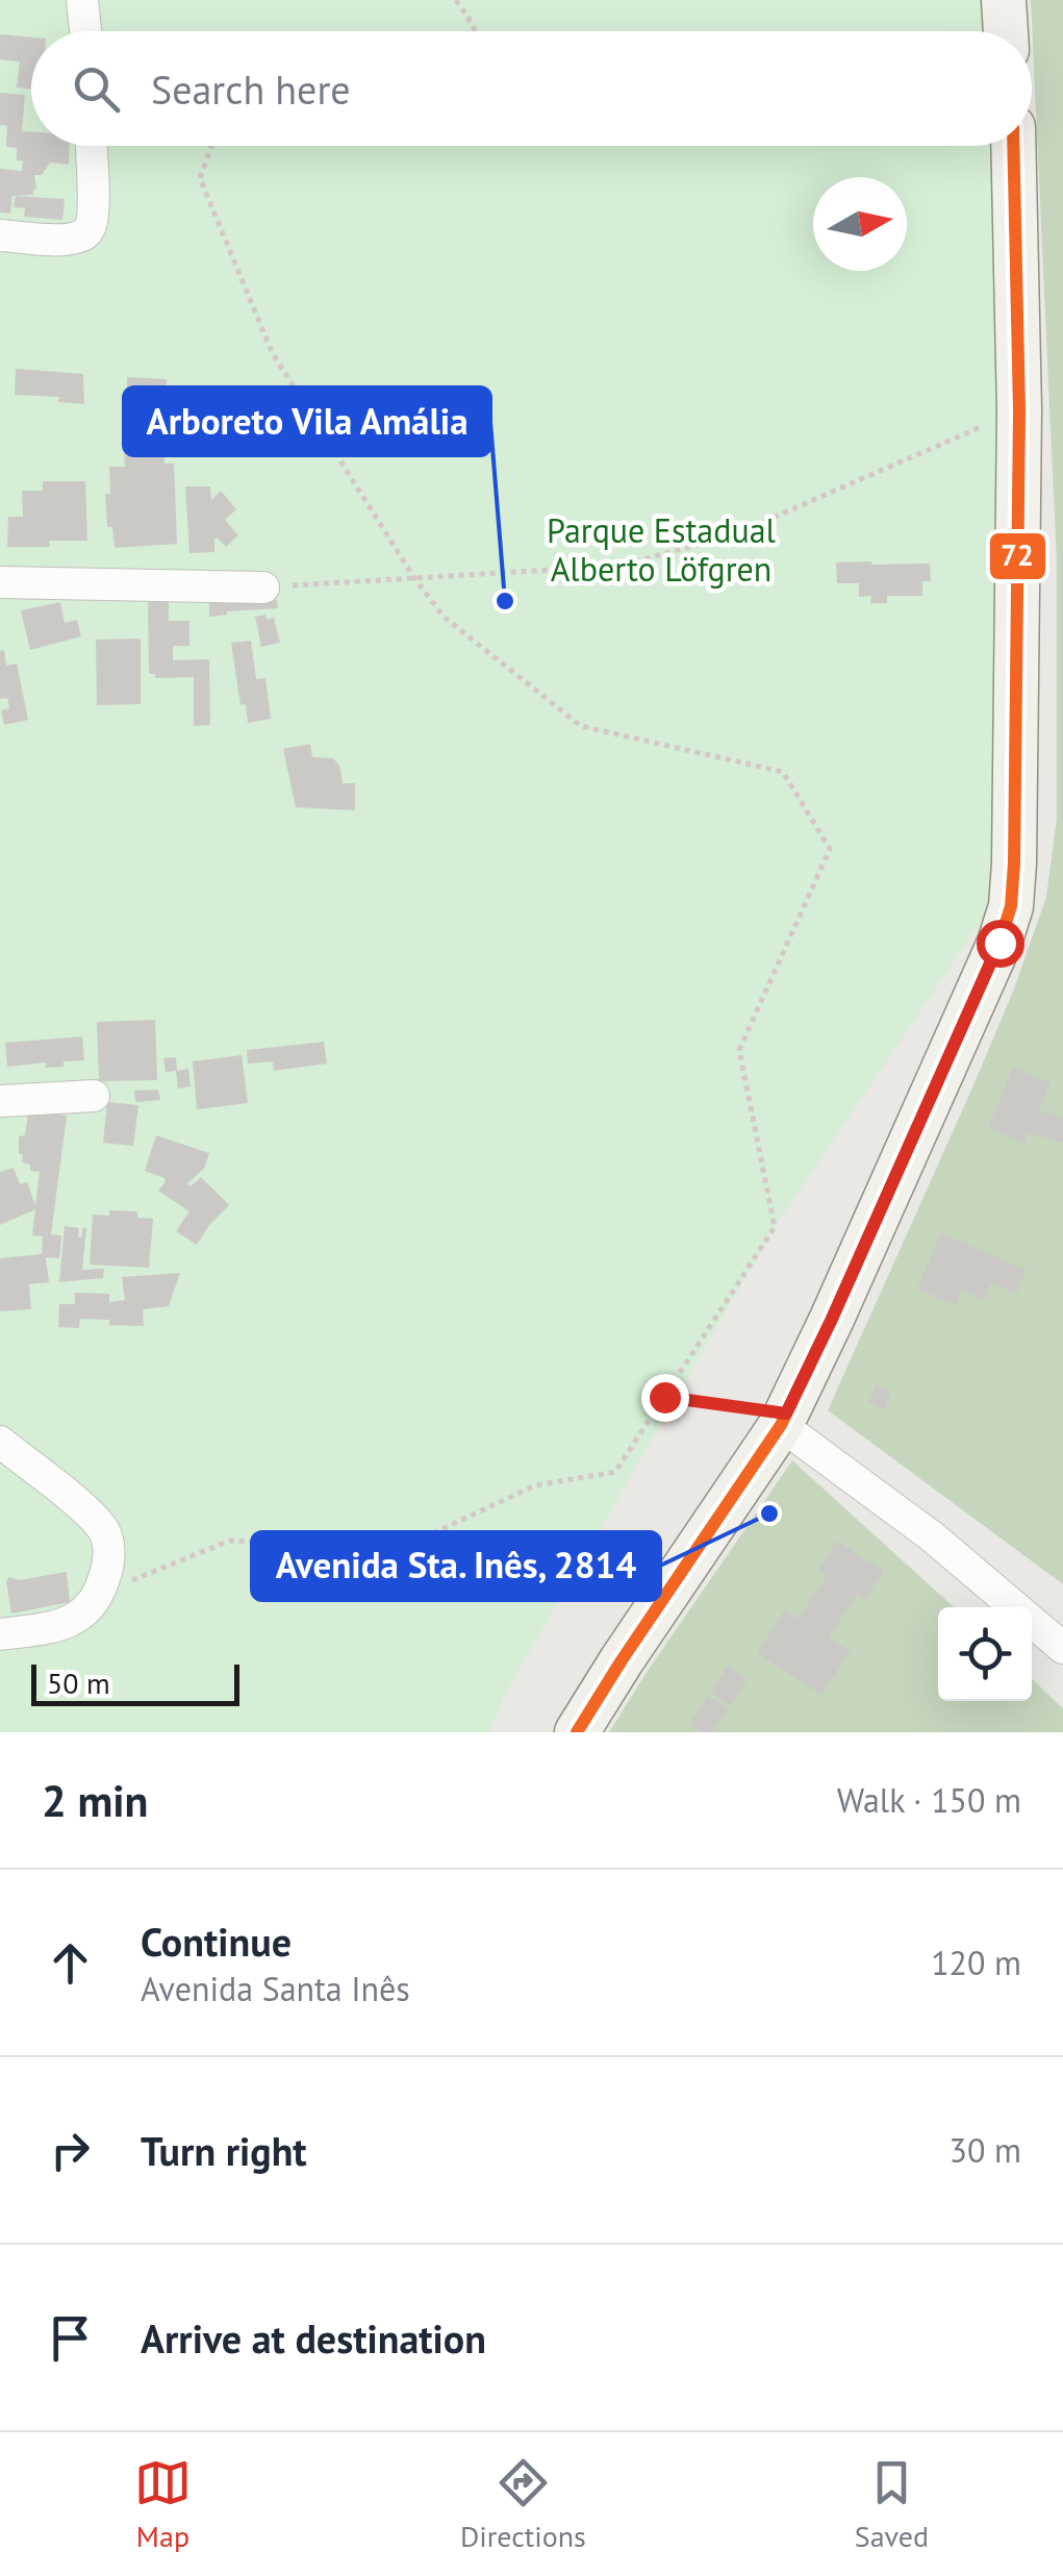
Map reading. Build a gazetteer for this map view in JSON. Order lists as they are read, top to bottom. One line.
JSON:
{"parks":["Parque Estadual Alberto Löfgren"],"places":["Arboreto Vila Amália","Avenida Sta. Inês, 2814"],"lines":["transit line 72"],"scale_bar":"50 m","north":"right","page":{"search":"Search here","scale":"50 m","heading":["2 min","Walk · 150 m"],"list":[["Continue","Avenida Santa Inês","120 m"],["Turn right","30 m"],"Arrive at destination"],"nav":["Map","Directions","Saved"]}}
